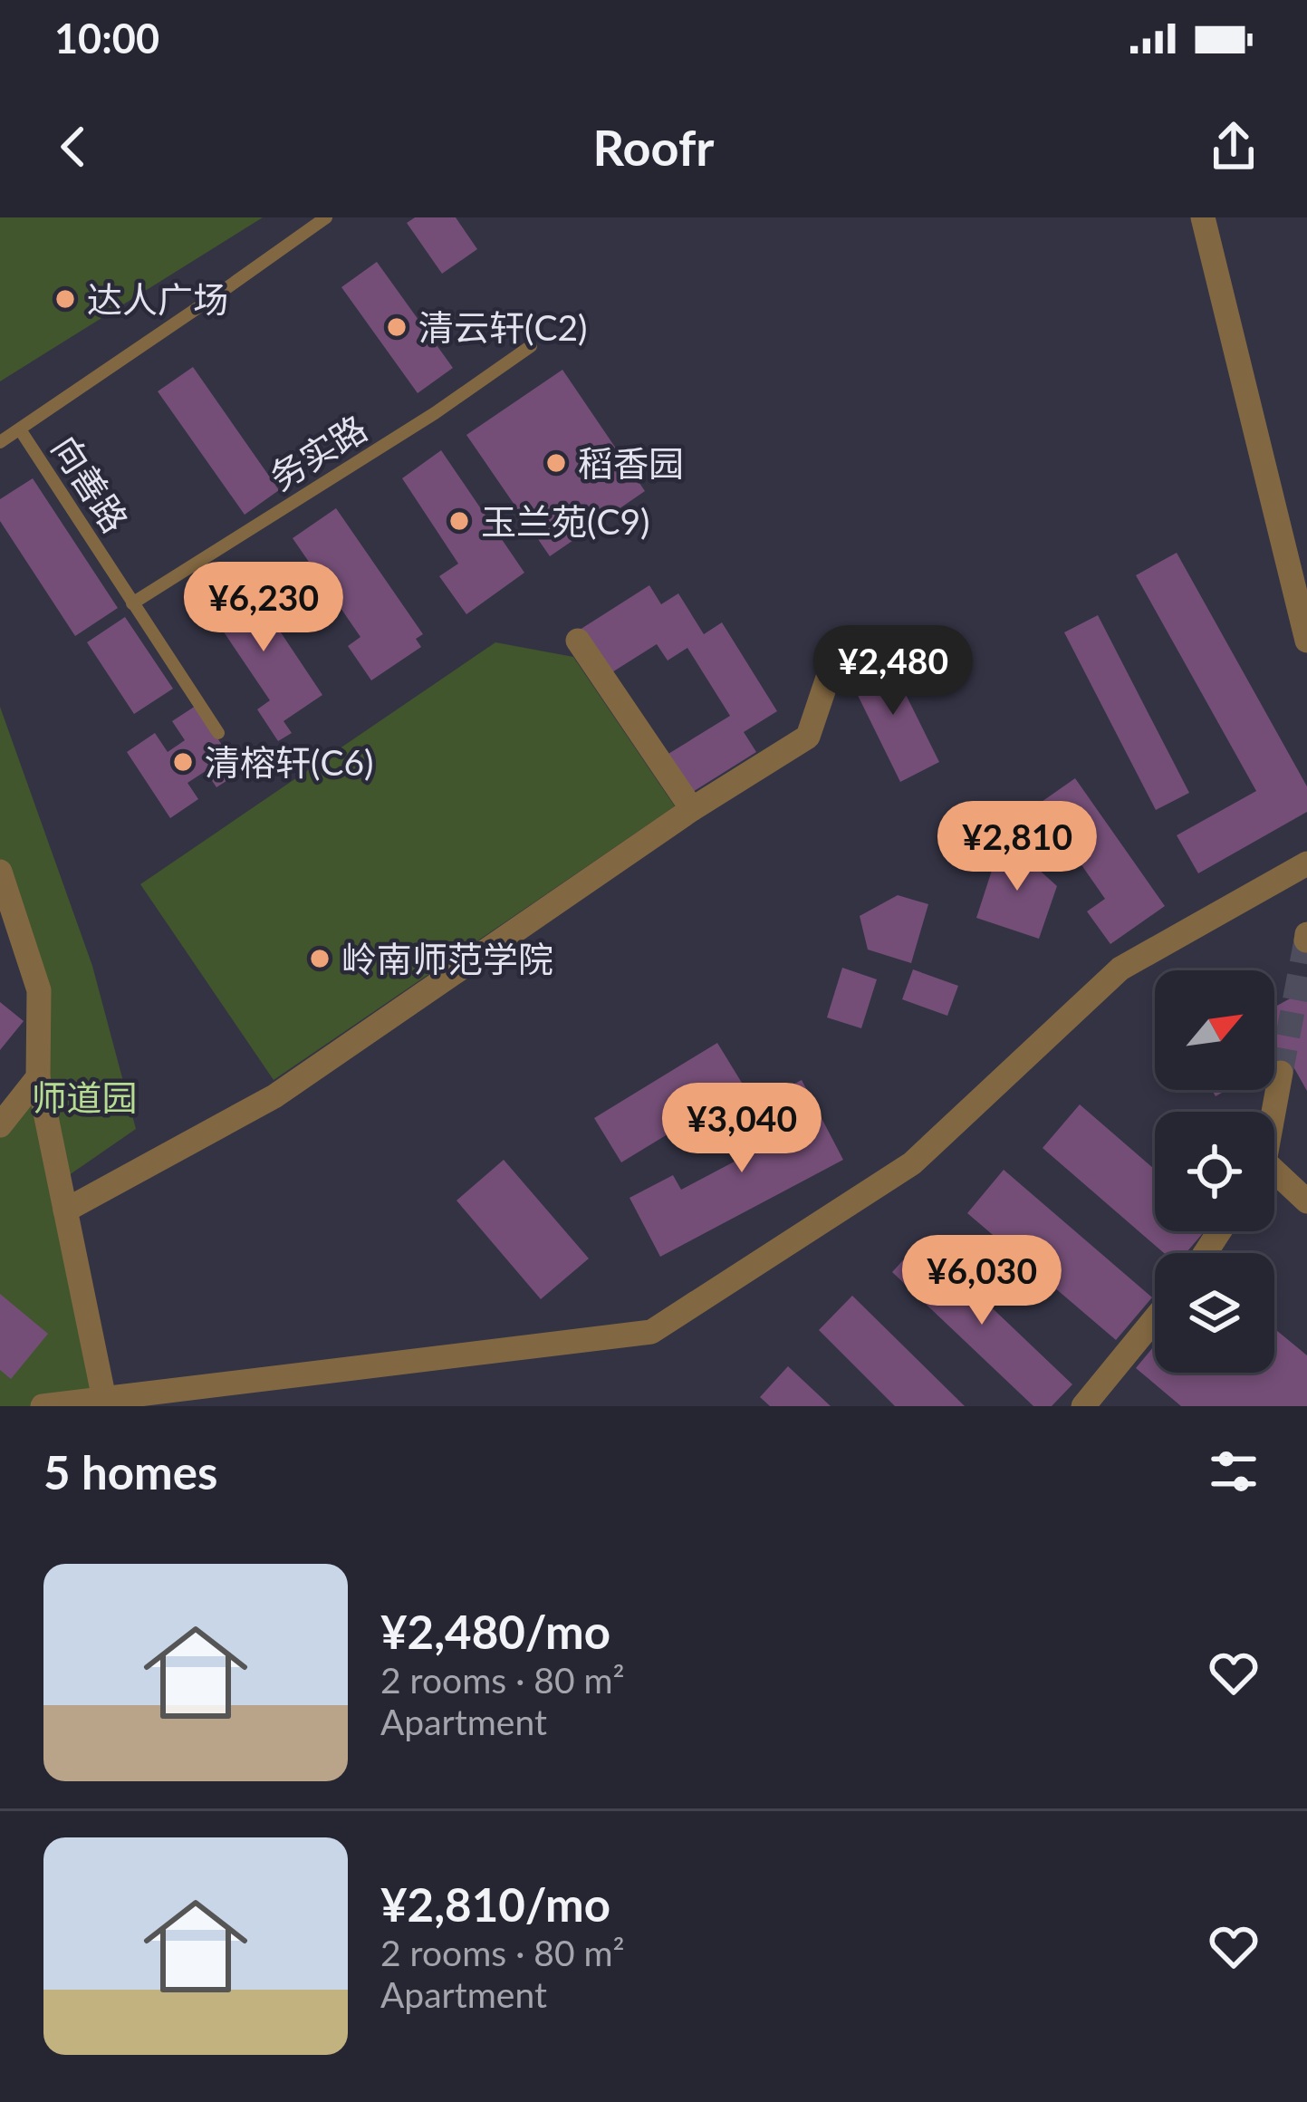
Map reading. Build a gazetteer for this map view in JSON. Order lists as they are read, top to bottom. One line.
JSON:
{"streets":{"lane":["务实路","向善路"]},"crossings":[["务实路","向善路"]],"parks":["师道园"],"places":["达人广场","清云轩(C2)","稻香园","玉兰苑(C9)","清榕轩(C6)","岭南师范学院"],"north":"top right","page":{"status":"10:00","header":"Roofr","price":["¥6,230","¥2,480","¥2,810","¥3,040","¥6,030"],"heading":"5 homes","list":[{"name":"¥2,480/mo","note":"2 rooms · 80 m² · Apartment"},{"name":"¥2,810/mo","note":"2 rooms · 80 m² · Apartment"}]}}
